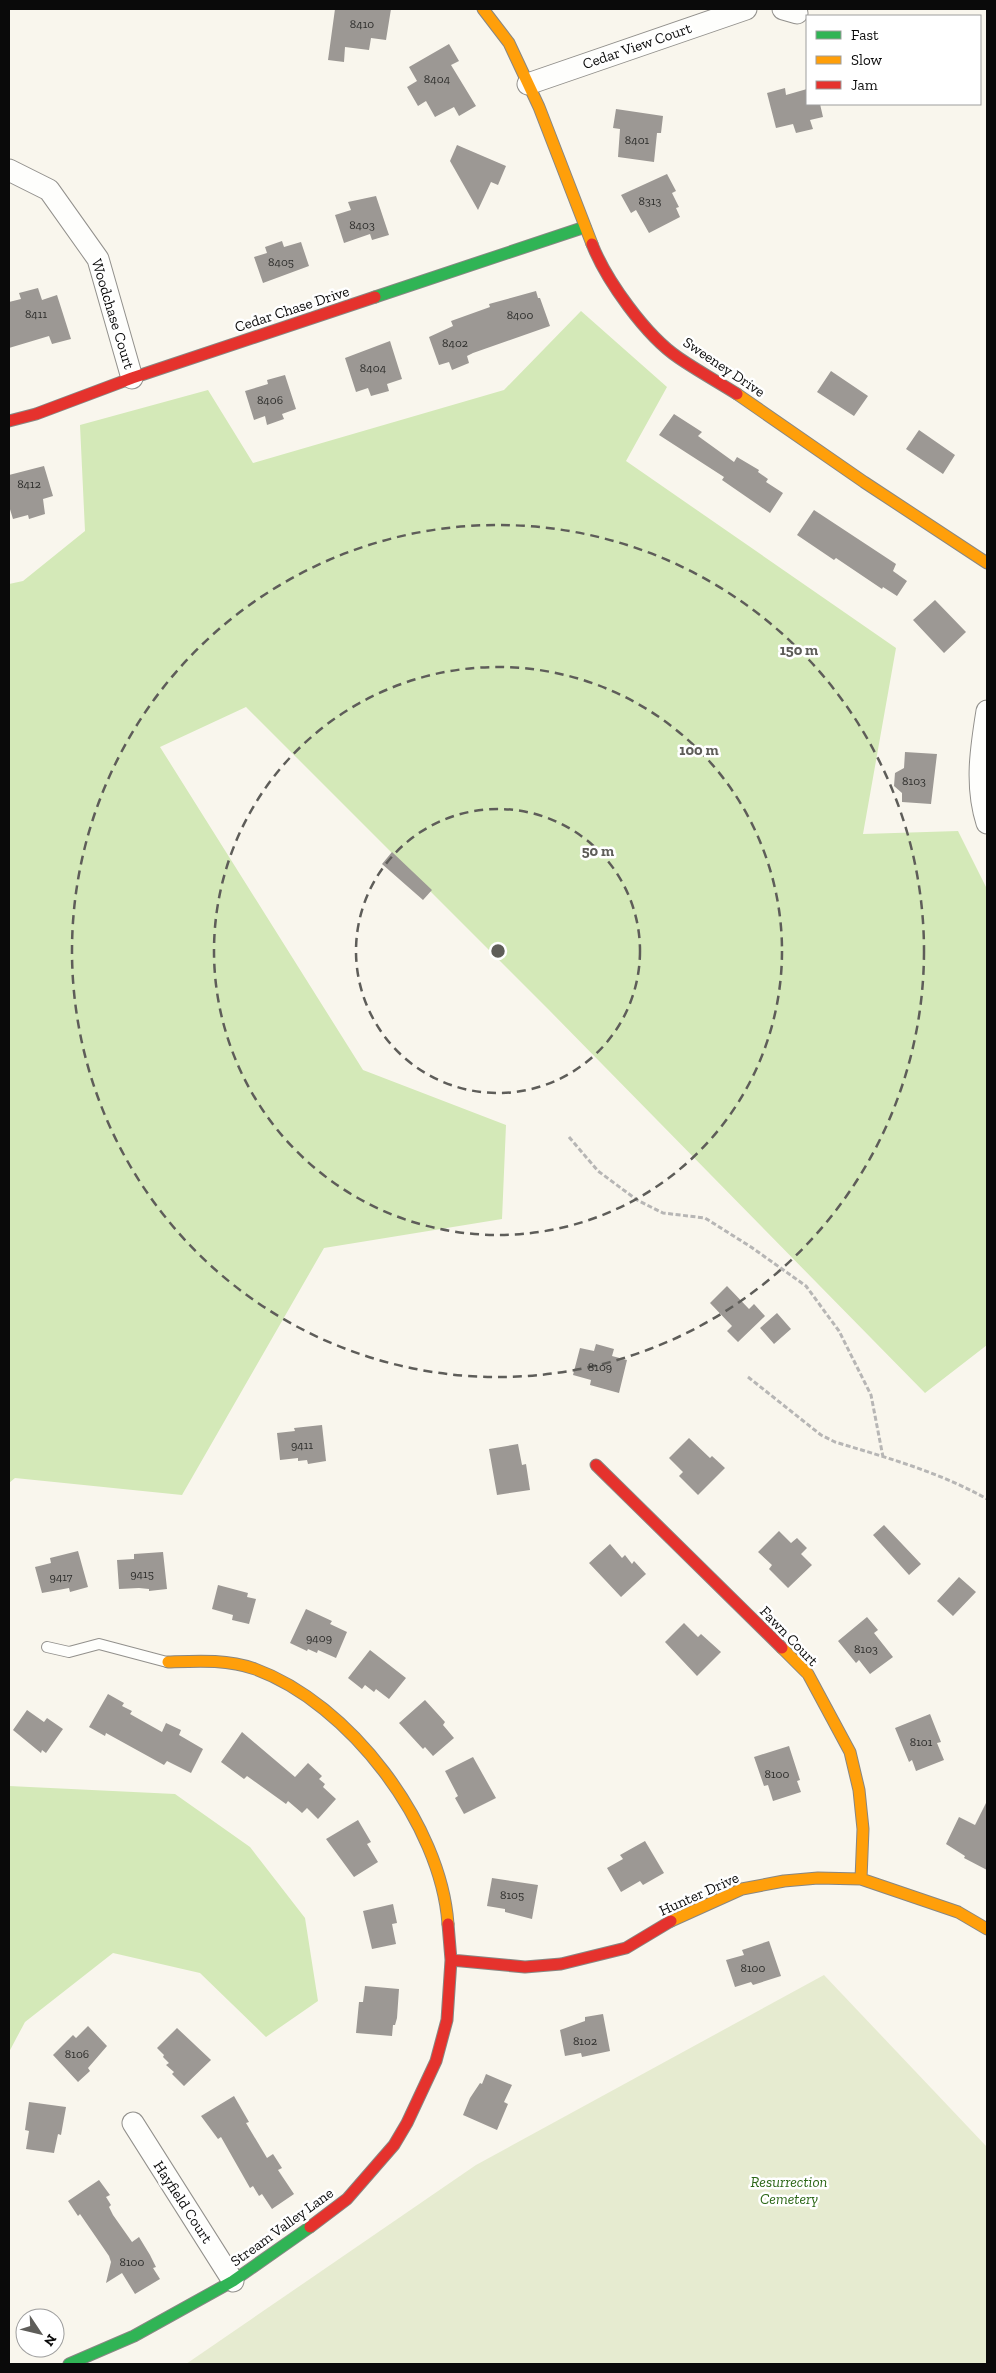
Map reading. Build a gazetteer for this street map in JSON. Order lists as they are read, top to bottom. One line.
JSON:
{"streets":{"street":["Cedar View Court","Cedar Chase Drive","Woodchase Court","Sweeney Drive","Fawn Court","Hunter Drive","Hayfield Court","Stream Valley Lane"]},"crossings":[["Cedar View Court","Sweeney Drive"],["Cedar Chase Drive","Woodchase Court"],["Cedar Chase Drive","Sweeney Drive"],["Fawn Court","Hunter Drive"],["Hunter Drive","Stream Valley Lane"],["Hayfield Court","Stream Valley Lane"]],"parks":["Resurrection Cemetery"],"house_numbers":["8410","8404","8401","8313","8403","8405","8411","8400","8402","8404","8406","8412","8103","8109","9411","9415","9417","9409","8103","8101","8100","8105","8100","8102","8106","8100"],"legend":["Fast","Slow","Jam"],"north":"bottom right","rings":["150 m","100 m","50 m"]}
